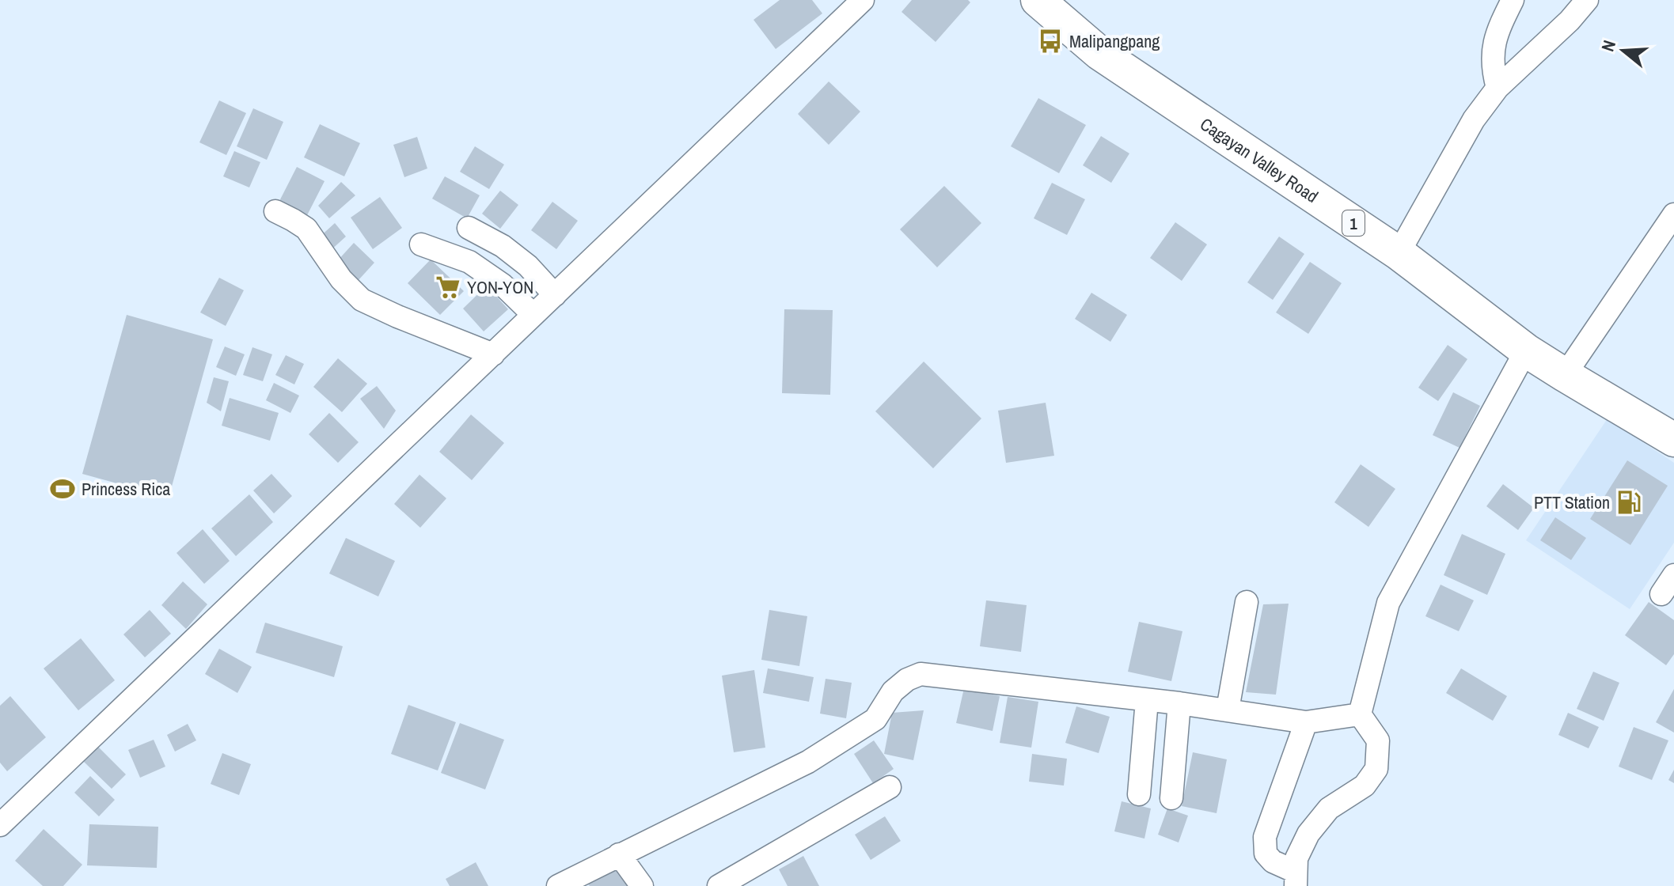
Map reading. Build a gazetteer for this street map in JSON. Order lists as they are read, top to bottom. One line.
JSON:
{"streets":{"highway":["Cagayan Valley Road","1"]},"places":{"bus stop":["Malipangpang"],"supermarket":["YON-YON"],"sports":["Princess Rica"],"fuel station":["PTT Station"]},"north":"left"}
